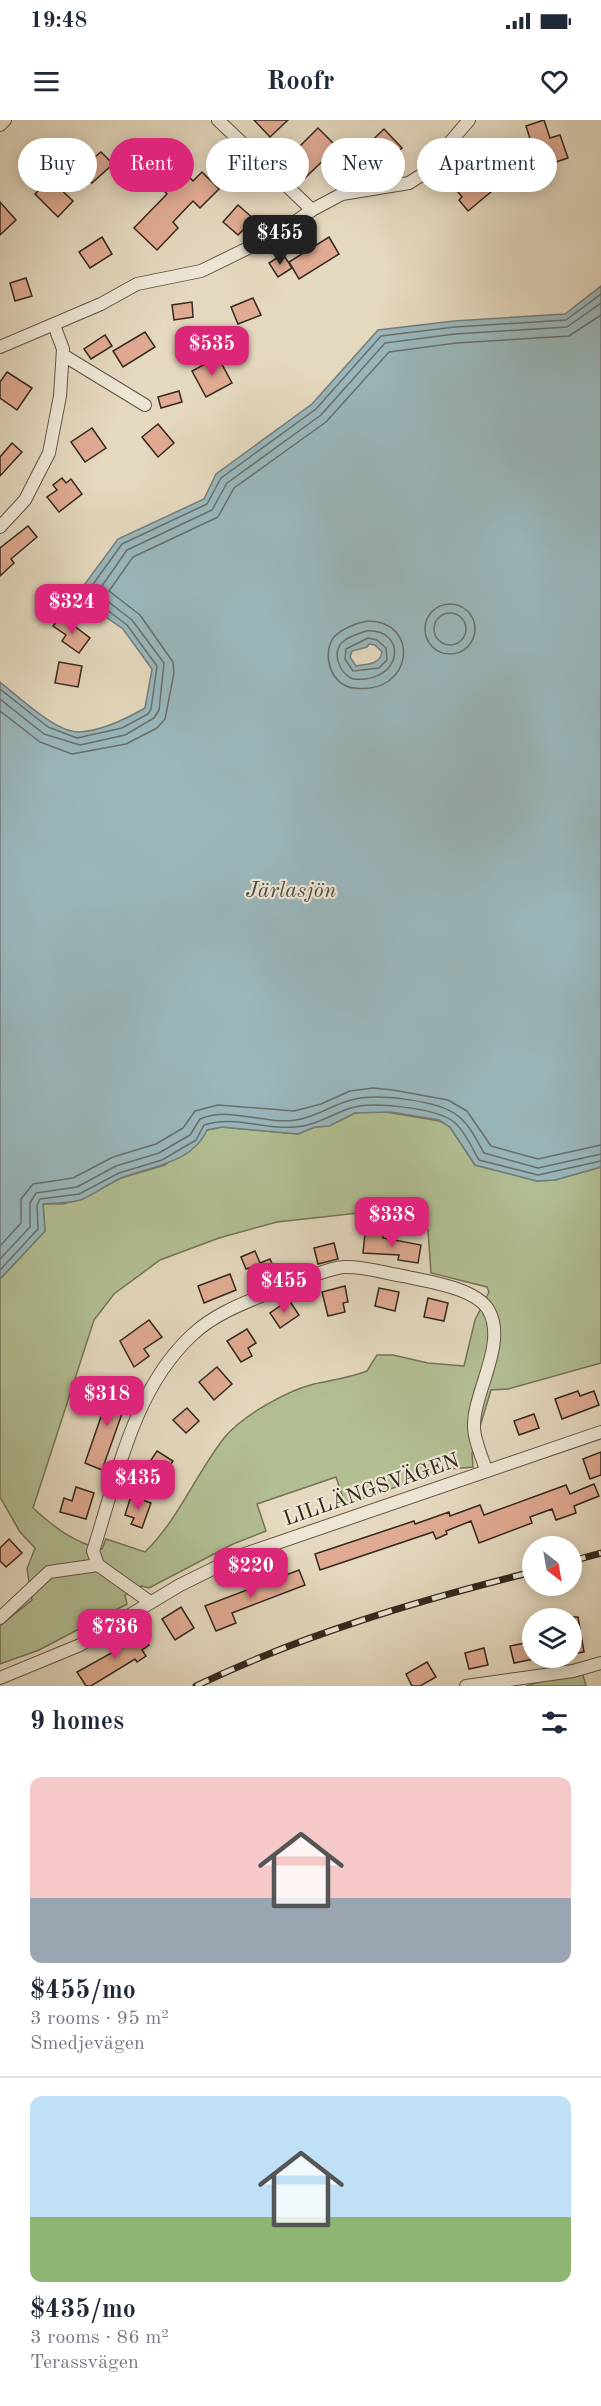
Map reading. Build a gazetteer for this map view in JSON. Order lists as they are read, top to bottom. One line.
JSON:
{"streets":{"street":["LILLÄNGSVÄGEN"]},"water":["Järlasjön"],"north":"bottom right","page":{"status":"19:48","header":"Roofr","chip":["Buy","Rent","Filters","New","Apartment"],"price":["$455","$535","$324","$338","$455","$318","$435","$220","$736"],"heading":"9 homes","list":[{"name":"$455/mo","note":"3 rooms · 95 m² · Smedjevägen"},{"name":"$435/mo","note":"3 rooms · 86 m² · Terassvägen"}]}}
